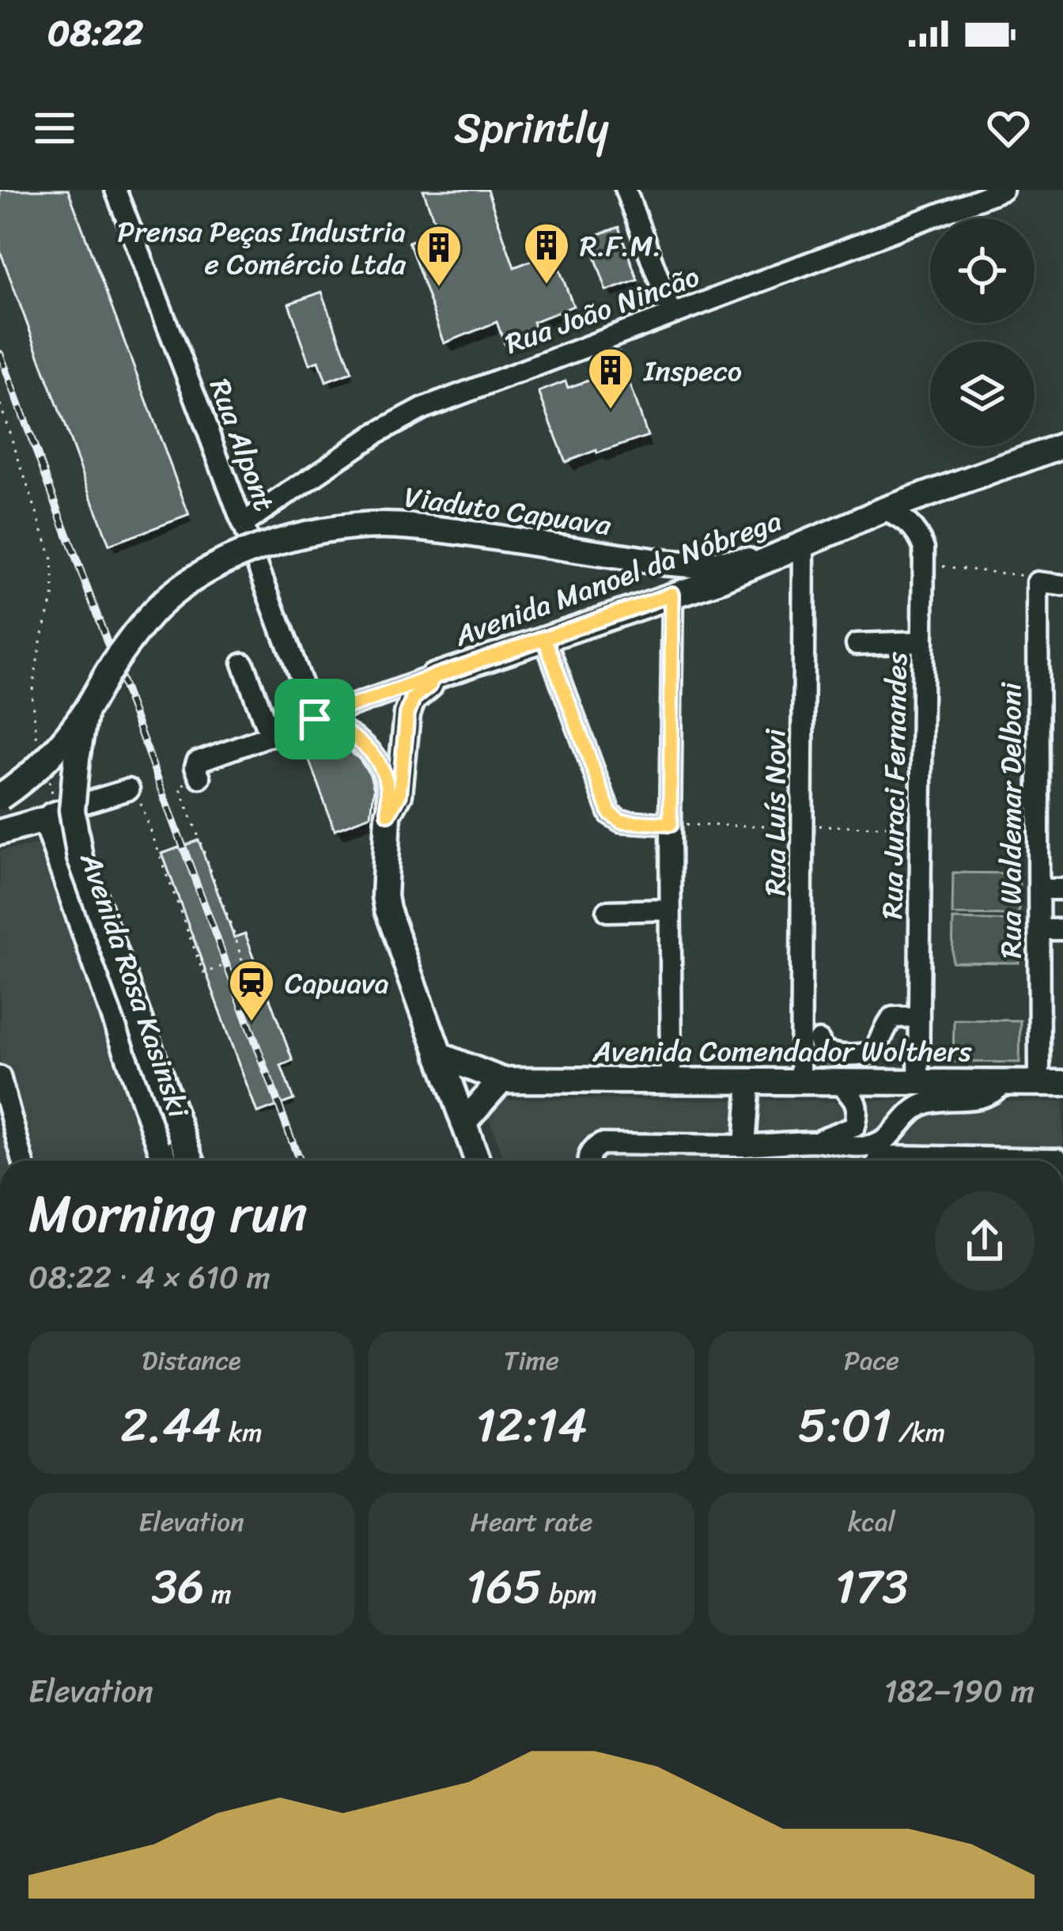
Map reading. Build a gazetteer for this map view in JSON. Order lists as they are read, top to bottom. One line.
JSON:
{"streets":{"main road":["Viaduto Capuava","Avenida Manoel da Nóbrega","Avenida Rosa Kasinski","Avenida Comendador Wolthers"],"street":["Rua João Nincão","Rua Alpont","Rua Juraci Fernandes","Rua Luís Novi","Rua Waldemar Delboni"]},"crossings":[["Rua João Nincão","Rua Alpont"],["Rua Alpont","Avenida Manoel da Nóbrega"],["Viaduto Capuava","Avenida Manoel da Nóbrega"],["Avenida Manoel da Nóbrega","Rua Juraci Fernandes"],["Avenida Manoel da Nóbrega","Rua Luís Novi"],["Rua Juraci Fernandes","Avenida Comendador Wolthers"],["Rua Luís Novi","Avenida Comendador Wolthers"],["Rua Waldemar Delboni","Avenida Comendador Wolthers"]],"places":{"building":["R.F.M.","Prensa Peças Industria e Comércio Ltda","Inspeco"],"station":["Capuava"]},"page":{"status":"08:22","header":"Sprintly","heading":["Morning run","08:22 · 4 × 610 m"],"stats":[["Distance","2.44 km"],["Time","12:14"],["Pace","5:01 /km"],["Elevation","36 m"],["Heart rate","165 bpm"],["kcal","173"]],"chart":["Elevation","182–190 m"]}}
